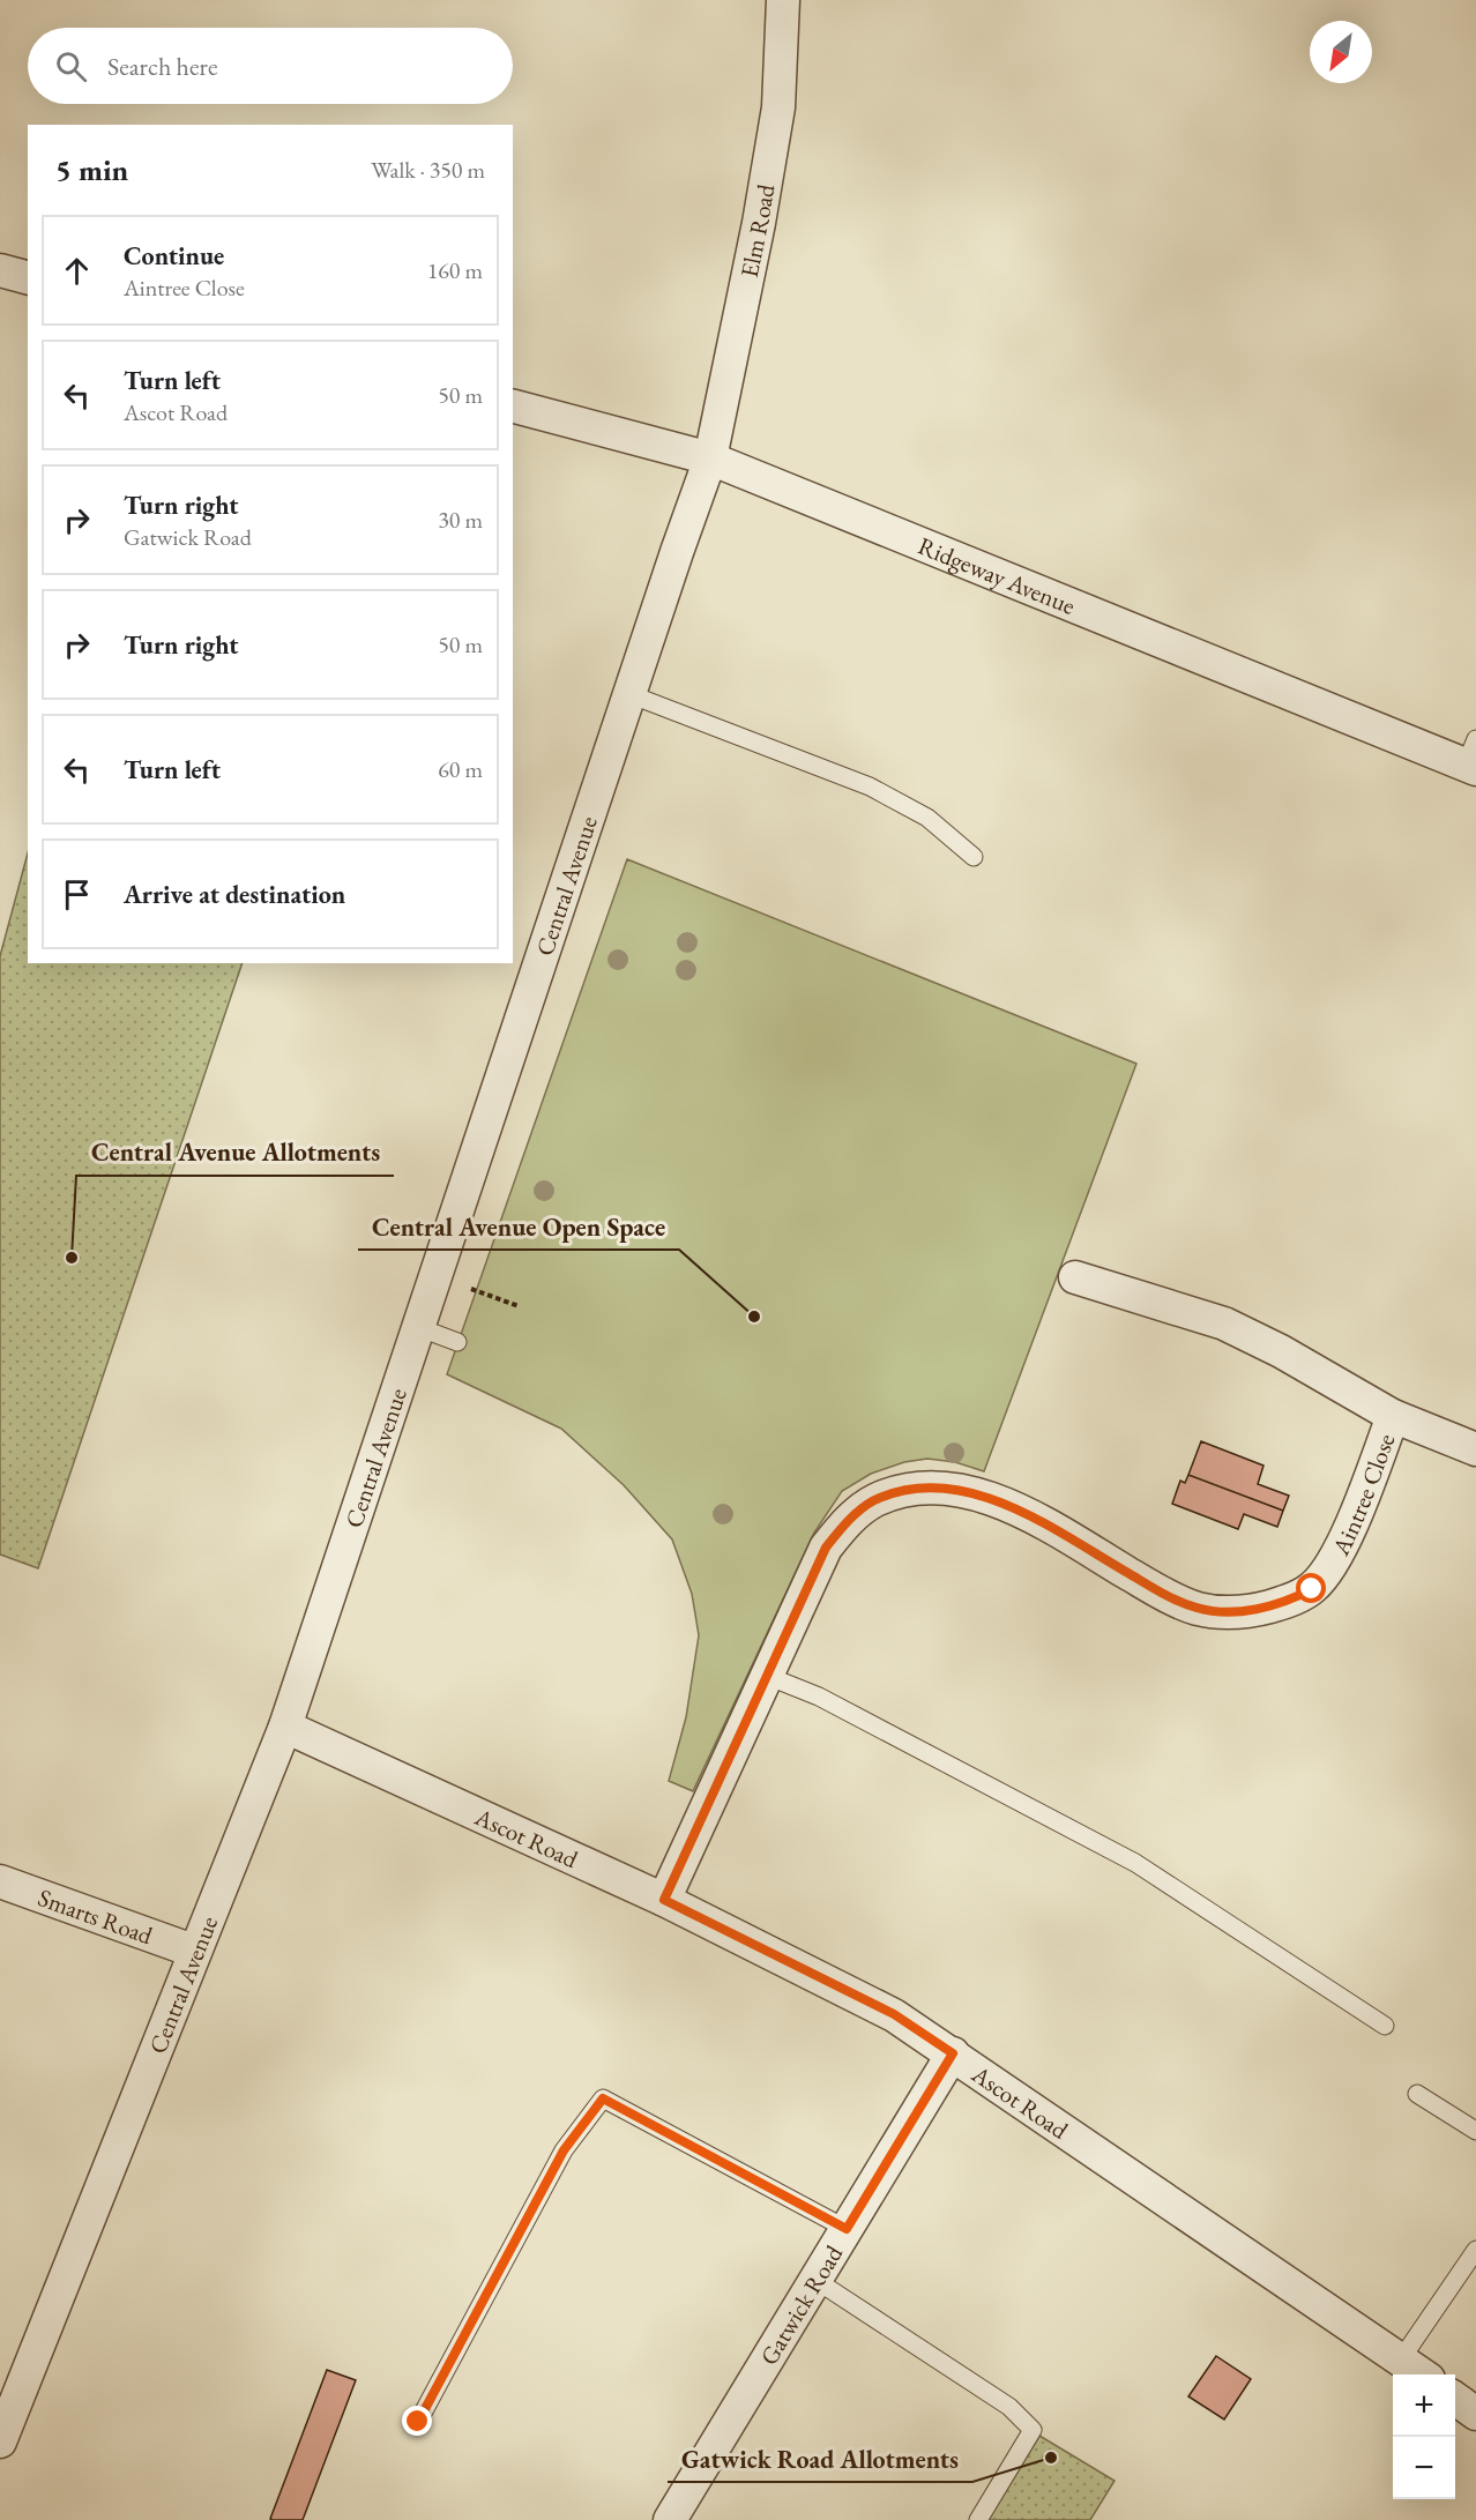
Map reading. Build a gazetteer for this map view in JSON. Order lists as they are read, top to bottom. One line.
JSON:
{"streets":{"street":["Elm Road","Ridgeway Avenue","Central Avenue","Aintree Close","Ascot Road","Smarts Road","Gatwick Road"]},"crossings":[["Elm Road","Ridgeway Avenue"],["Elm Road","Central Avenue"],["Ridgeway Avenue","Central Avenue"],["Central Avenue","Ascot Road"],["Central Avenue","Smarts Road"],["Aintree Close","Ascot Road"],["Ascot Road","Gatwick Road"]],"places":["Central Avenue Allotments","Central Avenue Open Space","Gatwick Road Allotments"],"north":"bottom left","page":{"search":"Search here","heading":["5 min","Walk · 350 m"],"list":[["Continue","Aintree Close","160 m"],["Turn left","Ascot Road","50 m"],["Turn right","Gatwick Road","30 m"],["Turn right","50 m"],["Turn left","60 m"],"Arrive at destination"],"map_buttons":["+","−"]}}
